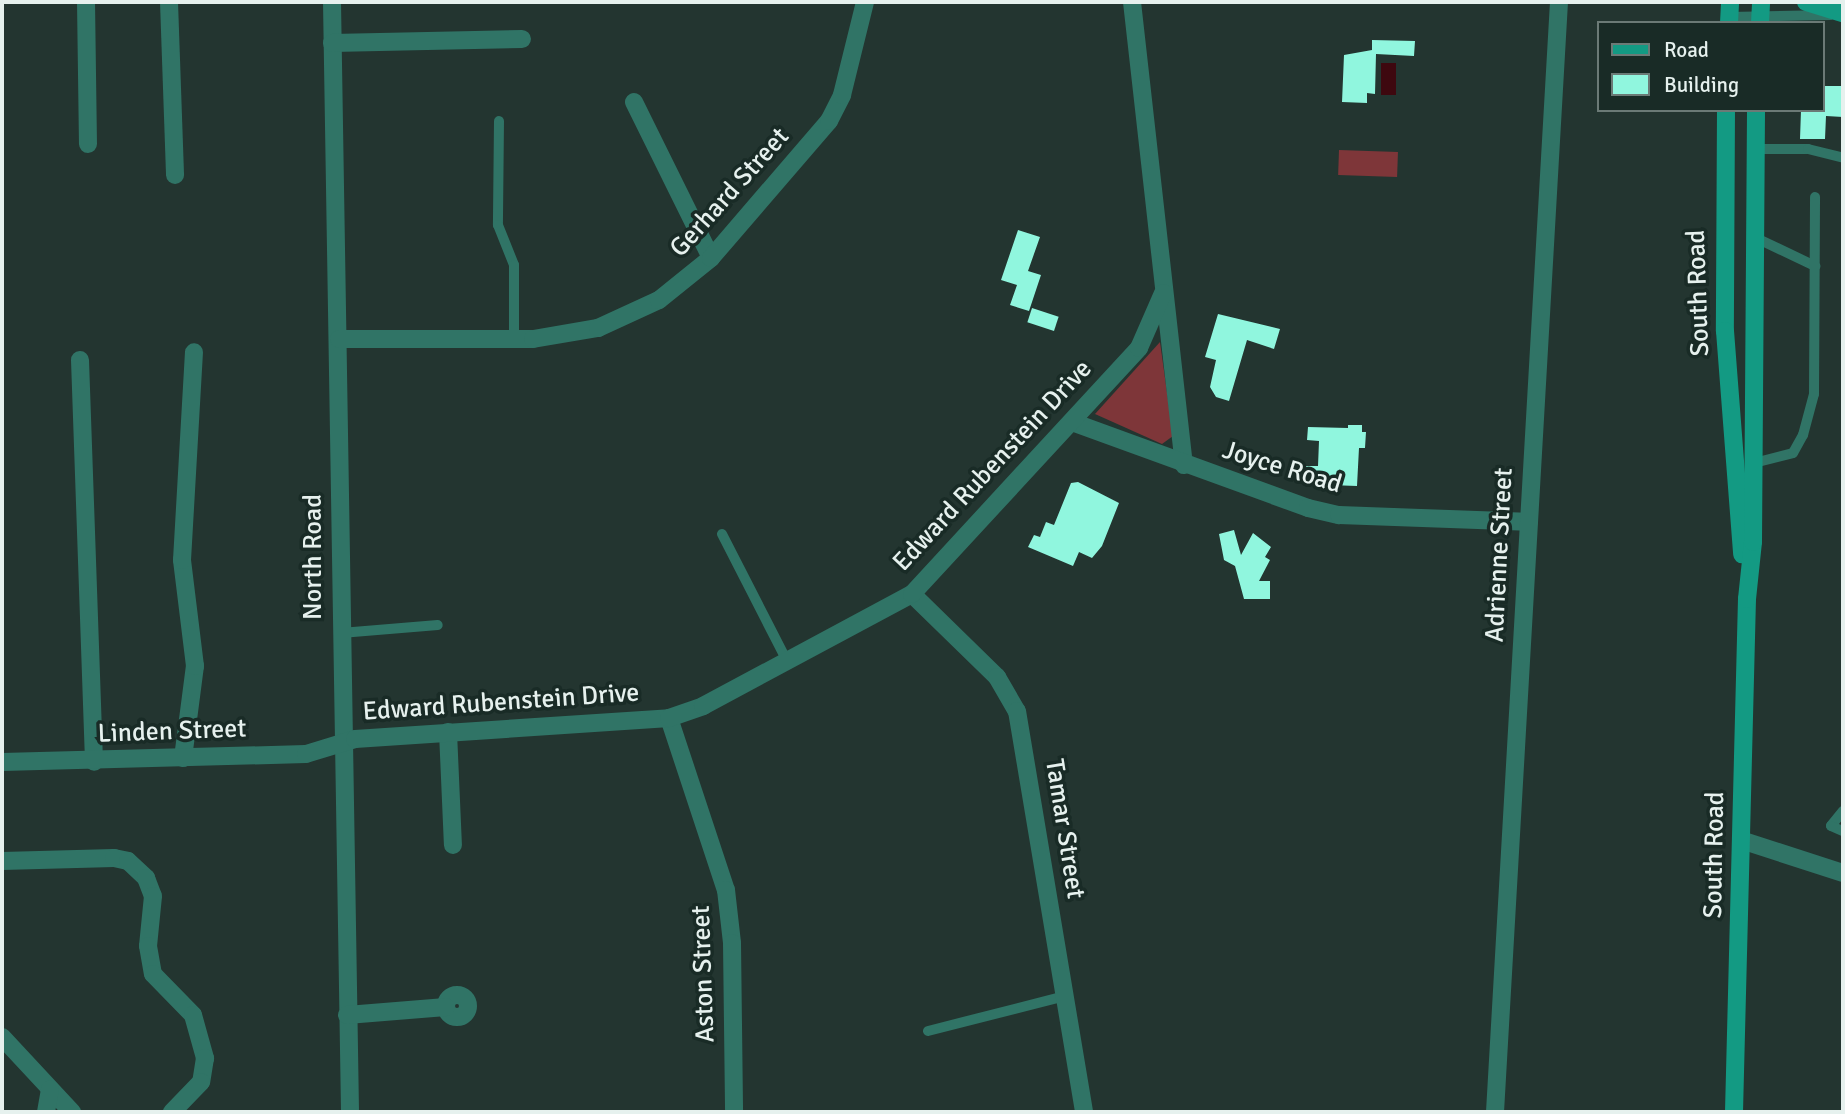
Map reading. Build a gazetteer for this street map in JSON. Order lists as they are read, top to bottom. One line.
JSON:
{"streets":{"street":["Gerhard Street","South Road","Edward Rubenstein Drive","Joyce Road","Adrienne Street","North Road","Linden Street","Tamar Street","Aston Street"]},"crossings":[["Gerhard Street","North Road"],["Edward Rubenstein Drive","Joyce Road"],["Edward Rubenstein Drive","North Road"],["Edward Rubenstein Drive","Linden Street"],["Edward Rubenstein Drive","Tamar Street"],["Edward Rubenstein Drive","Aston Street"],["Joyce Road","Adrienne Street"],["North Road","Linden Street"]],"legend":["Road","Building"]}
